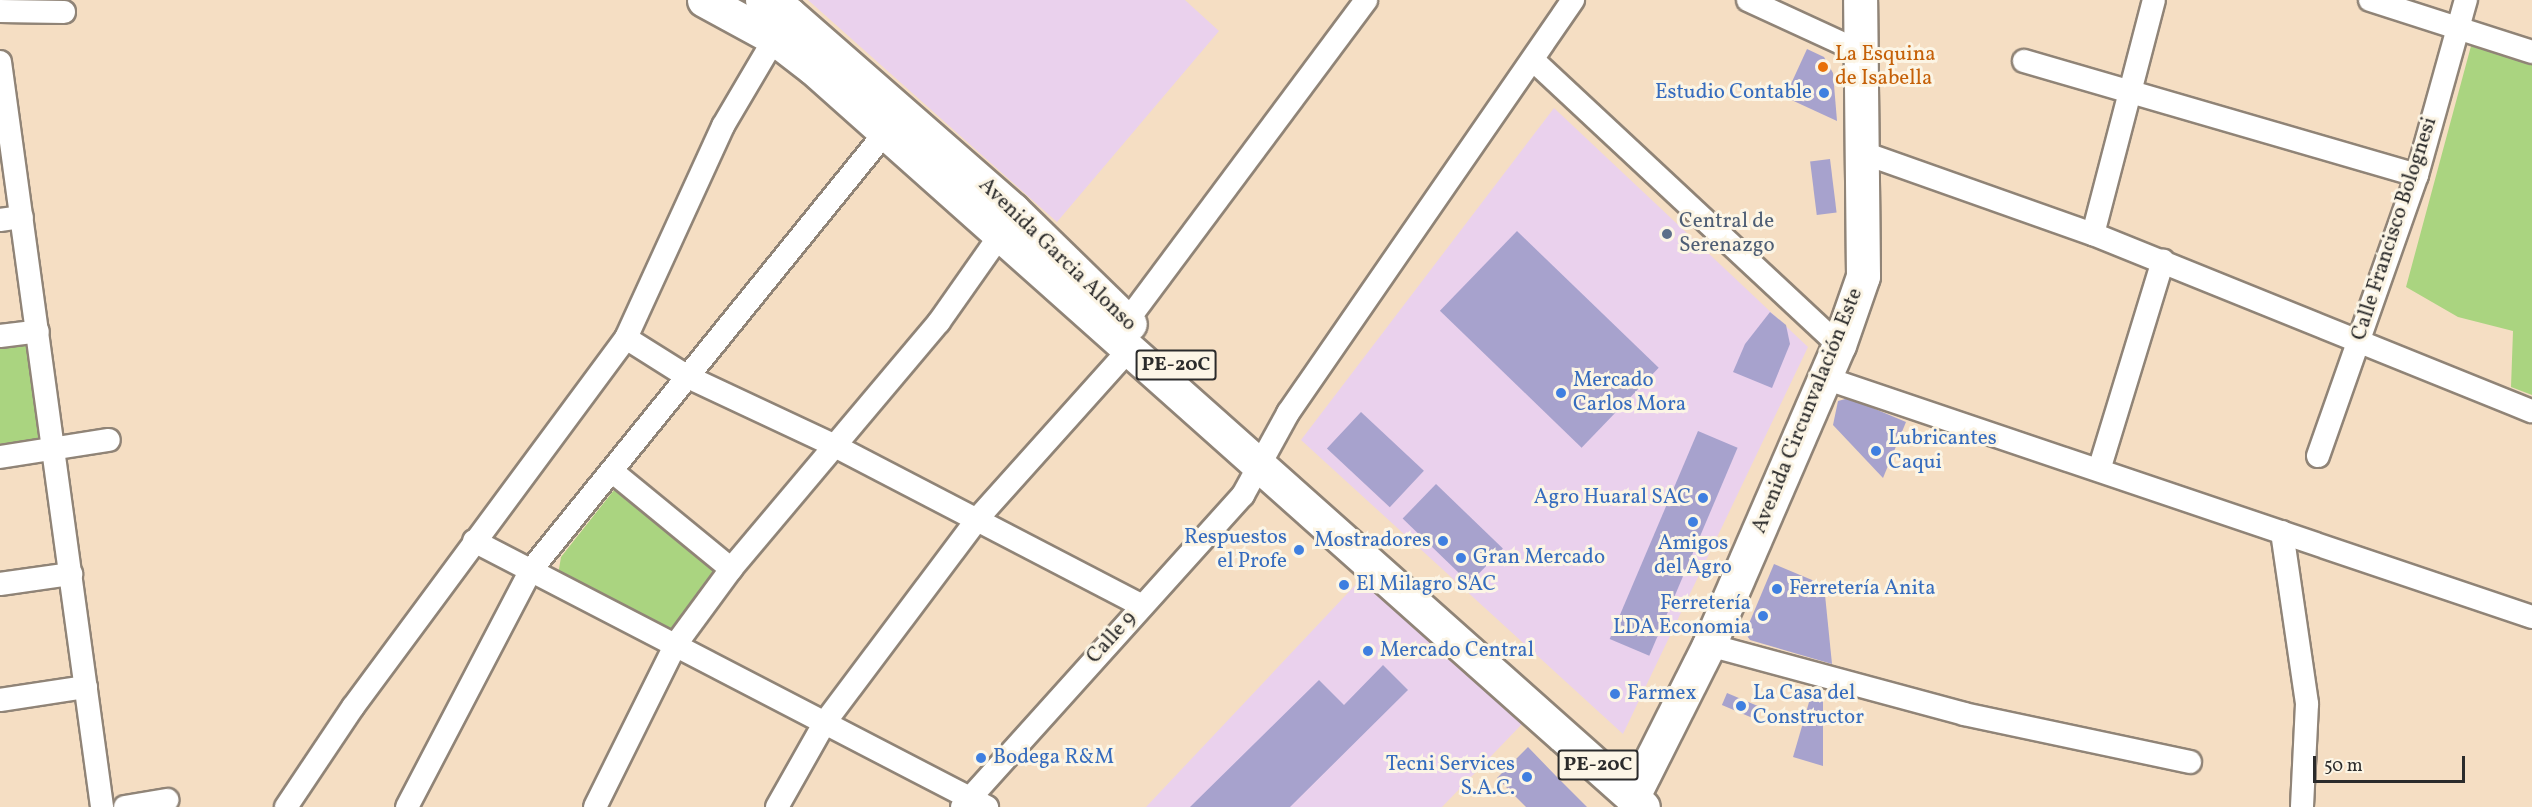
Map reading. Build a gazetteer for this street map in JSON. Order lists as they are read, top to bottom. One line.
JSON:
{"streets":{"main road":["Avenida Garcia Alonso","PE-20C","Avenida Circunvalación Este"],"street":["Calle Francisco Bolognesi","Calle 9"]},"crossings":[["Avenida Garcia Alonso","PE-20C"],["Avenida Garcia Alonso","Avenida Circunvalación Este"],["Avenida Garcia Alonso","Calle 9"]],"places":["La Esquina de Isabella","Estudio Contable","Central de Serenazgo","Mercado Carlos Mora","Lubricantes Caqui","Agro Huaral SAC","Amigos del Agro","Mostradores","Respuestos el Profe","Gran Mercado","El Milagro SAC","Ferretería Anita","Ferretería LDA Economia","Mercado Central","Farmex","La Casa del Constructor","Bodega R&M","Tecni Services S.A.C."],"scale_bar":"50 m"}
